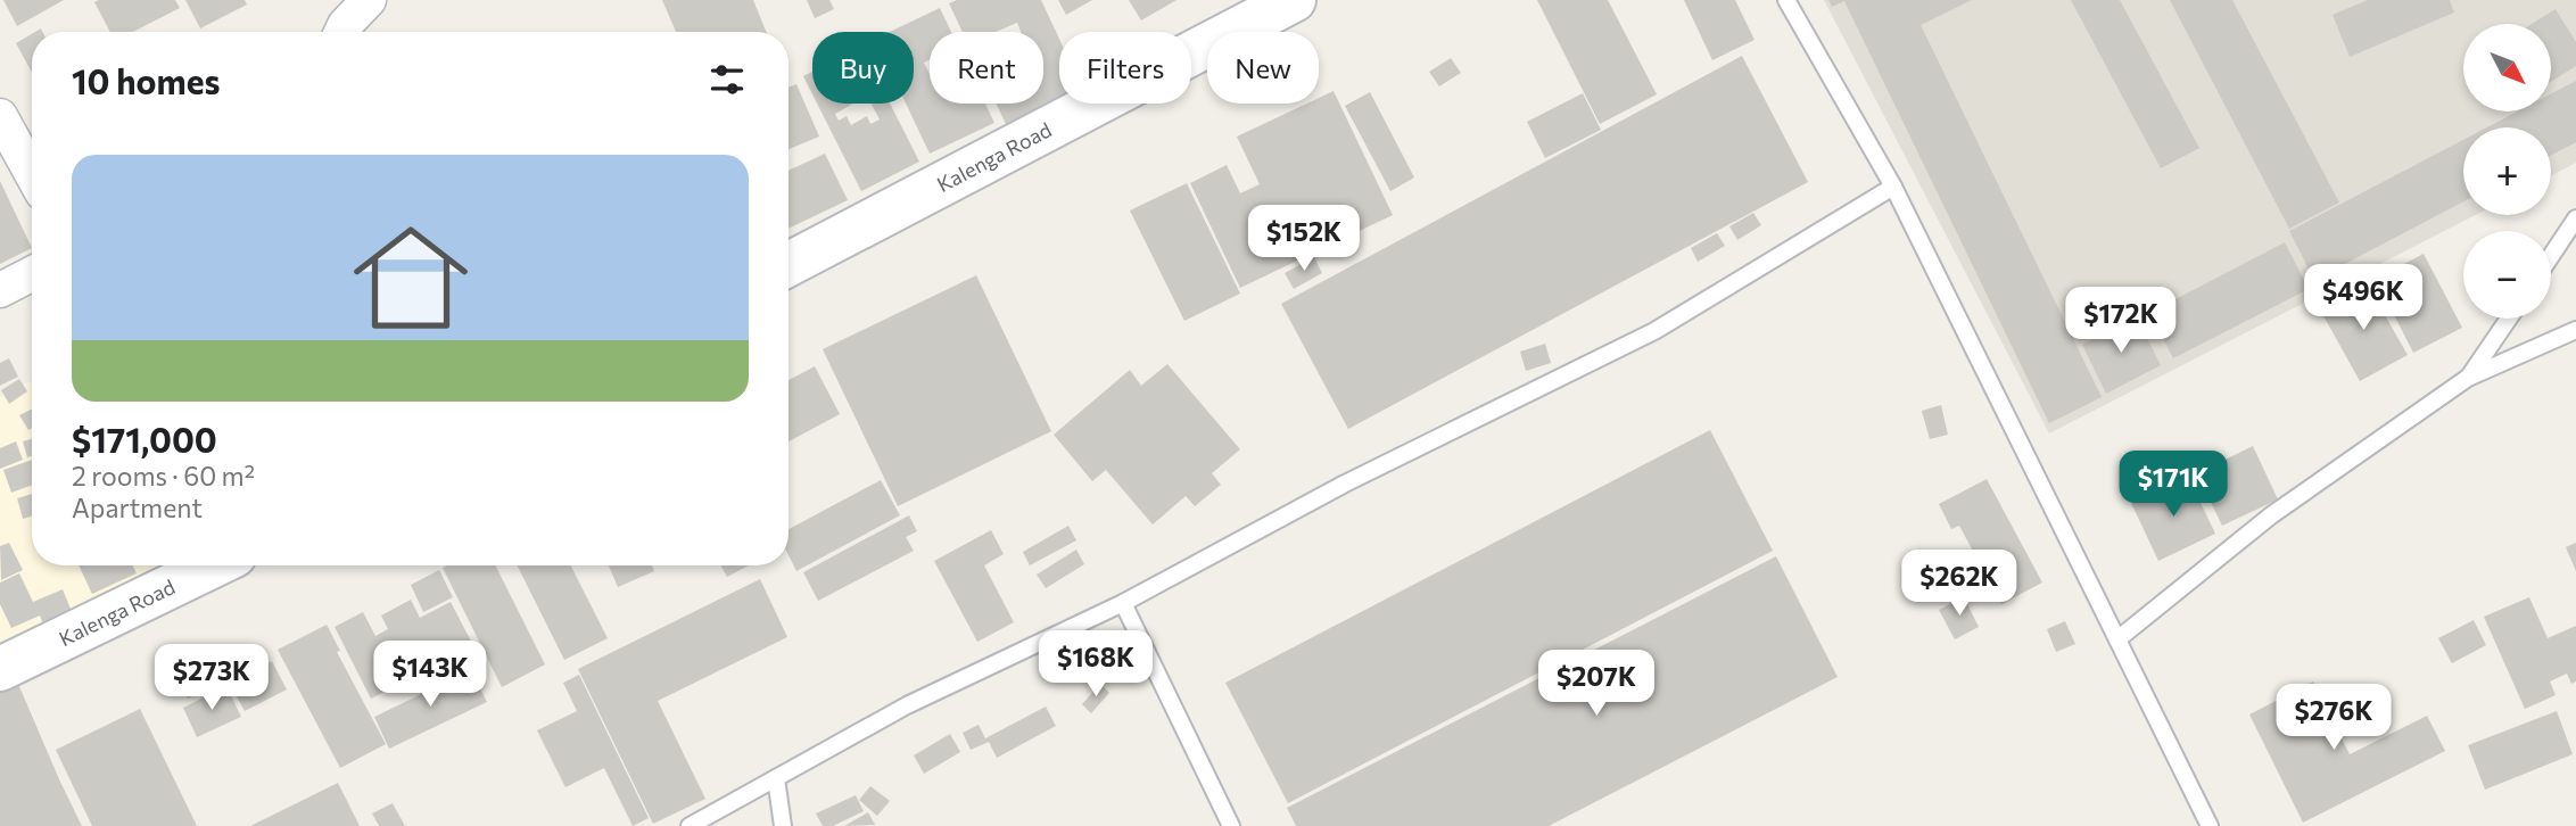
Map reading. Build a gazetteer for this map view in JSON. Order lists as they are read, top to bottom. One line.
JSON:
{"streets":{"main road":["Kalenga Road"]},"north":"bottom right","page":{"map_buttons":["+","−"],"chip":["Buy","Rent","Filters","New"],"heading":"10 homes","list":[{"name":"$171,000","note":"2 rooms · 60 m² · Apartment"}],"price":["$152K","$496K","$172K","$171K","$262K","$168K","$143K","$273K","$207K","$276K"]}}
